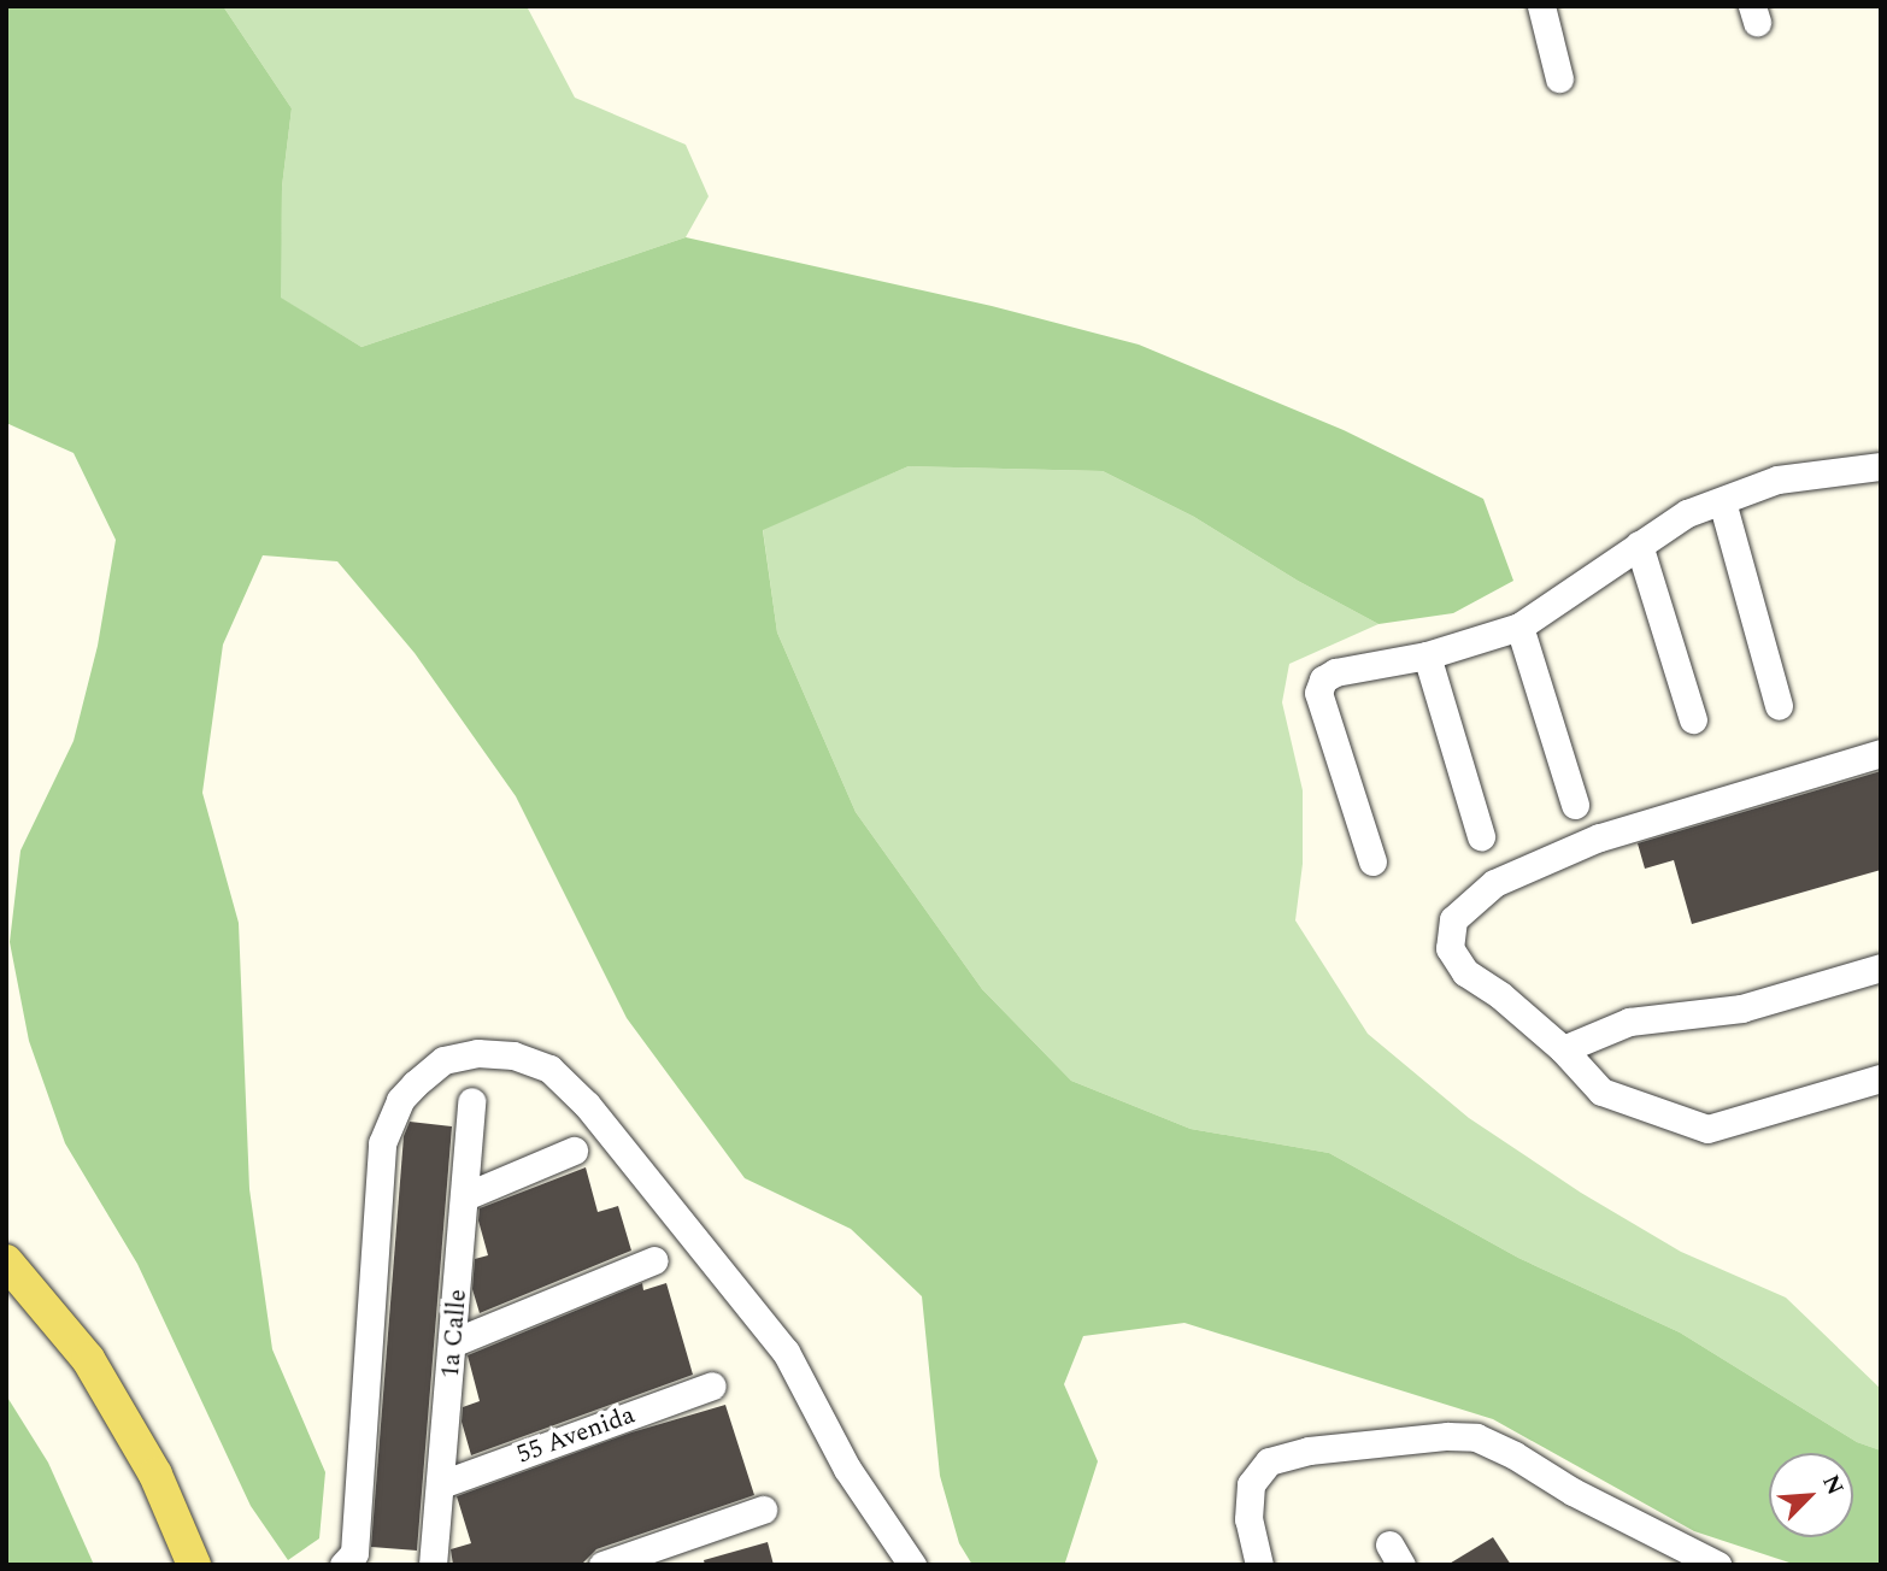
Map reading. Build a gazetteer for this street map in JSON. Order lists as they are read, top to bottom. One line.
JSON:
{"streets":{"street":["1a Calle","55 Avenida"]},"crossings":[["1a Calle","55 Avenida"]],"north":"top right"}
